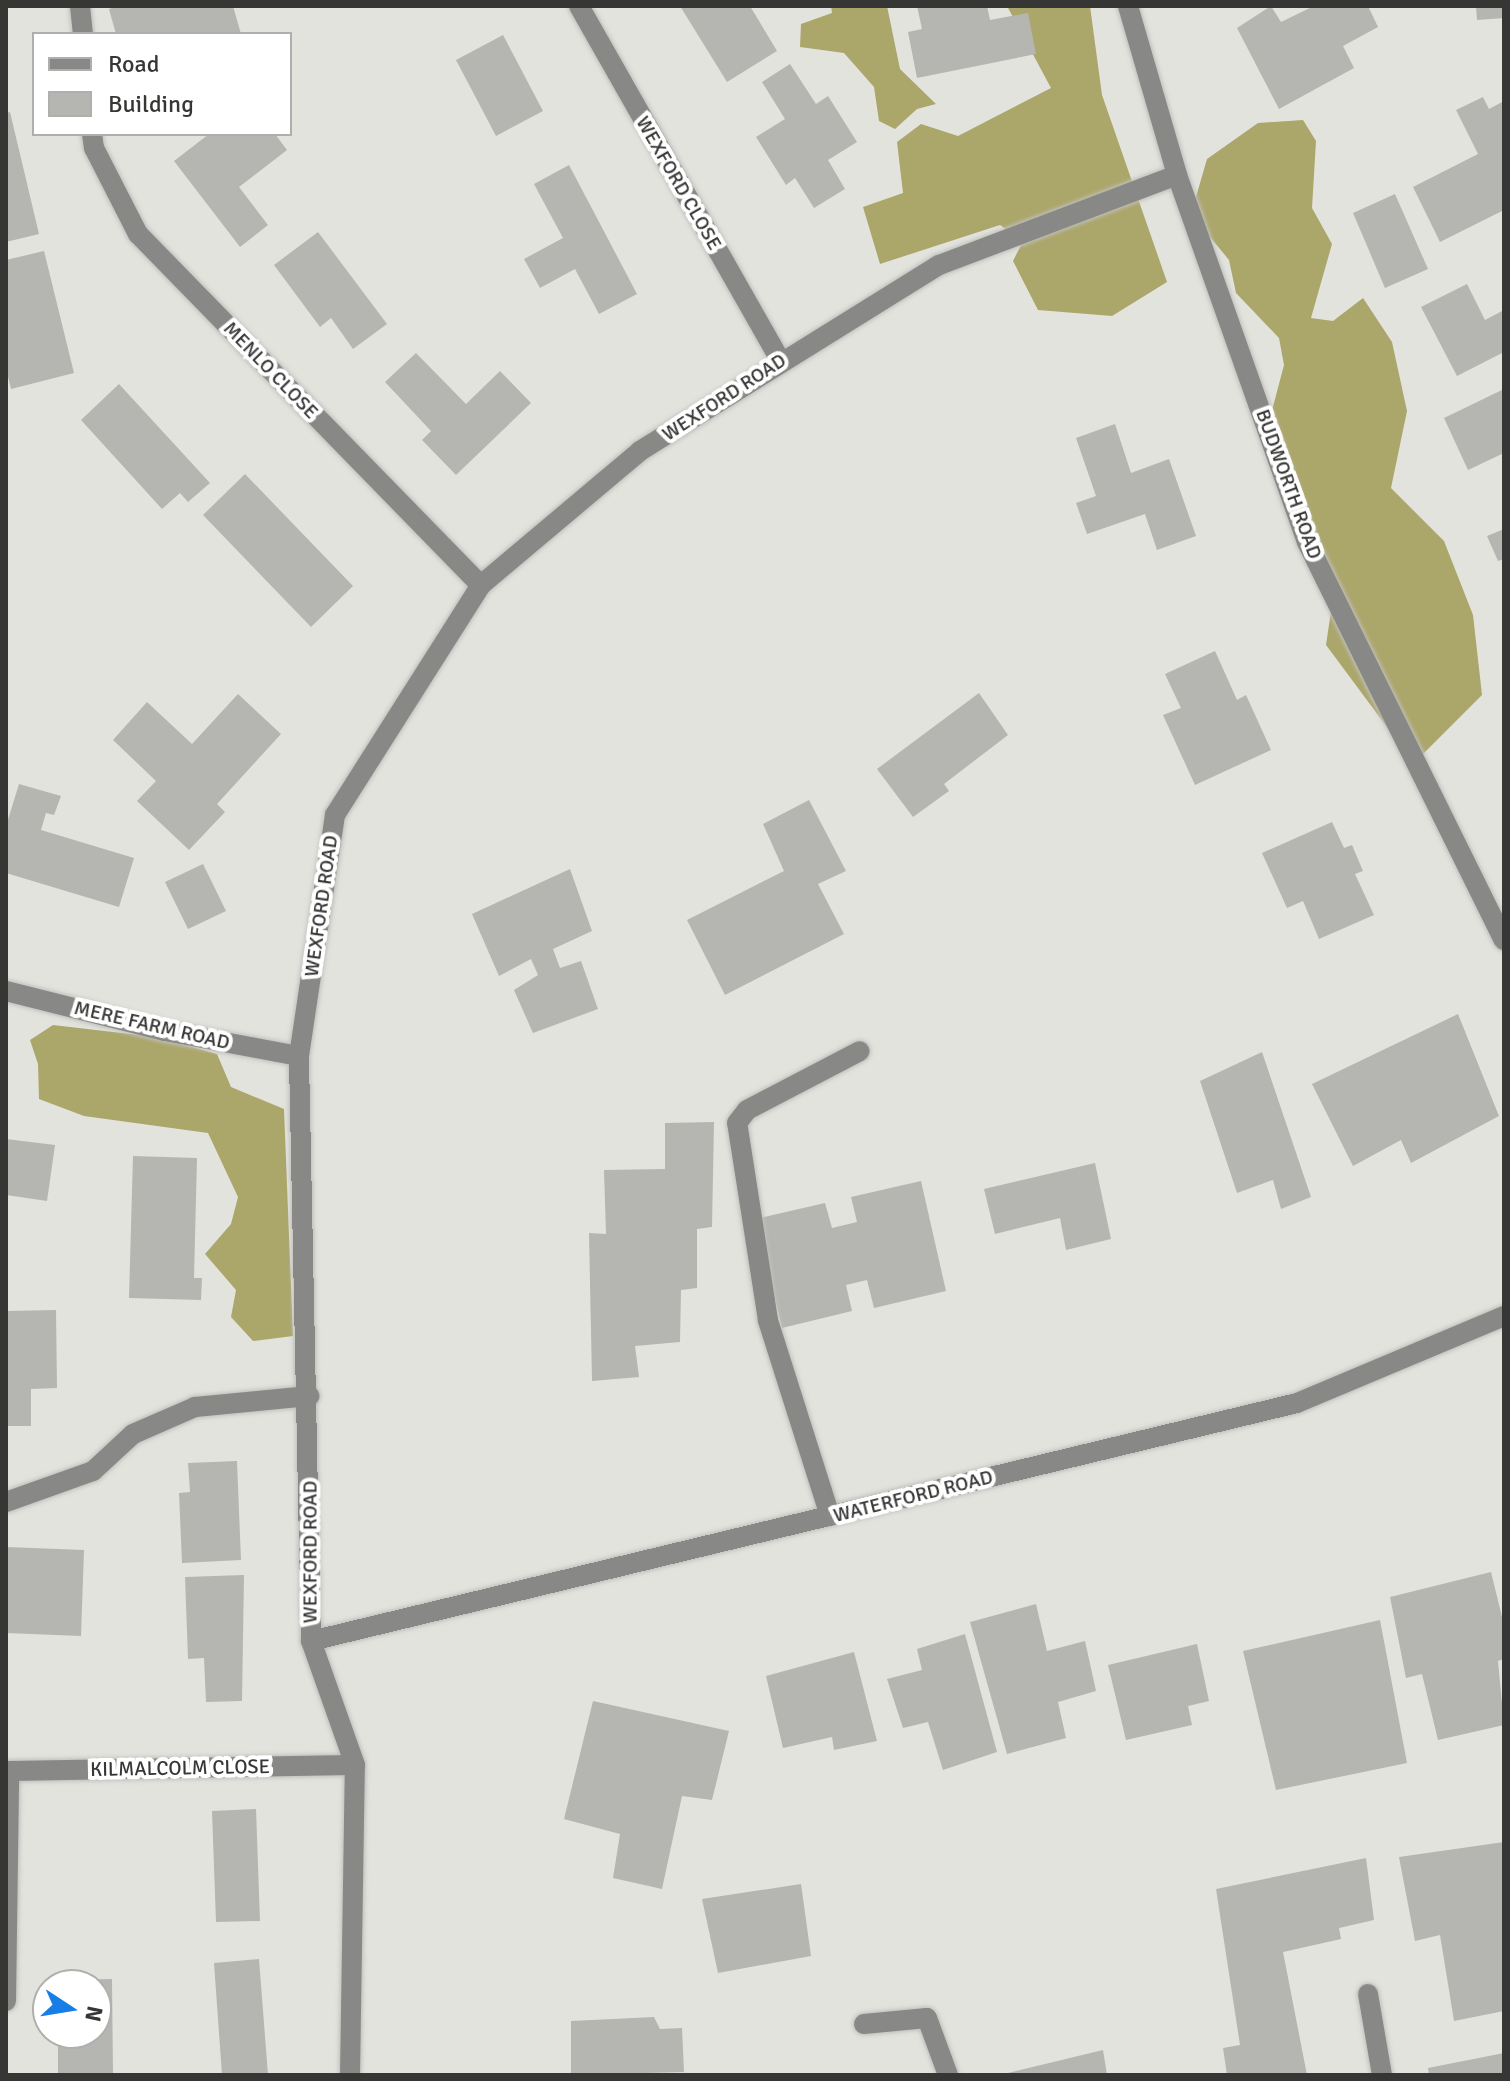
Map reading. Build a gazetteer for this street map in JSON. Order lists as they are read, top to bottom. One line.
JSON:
{"streets":{"street":["WEXFORD CLOSE","MENLO CLOSE","WEXFORD ROAD","BUDWORTH ROAD","MERE FARM ROAD","WATERFORD ROAD","KILMALCOLM CLOSE"]},"crossings":[["WEXFORD CLOSE","WEXFORD ROAD"],["MENLO CLOSE","WEXFORD ROAD"],["WEXFORD ROAD","BUDWORTH ROAD"],["WEXFORD ROAD","MERE FARM ROAD"],["WEXFORD ROAD","WATERFORD ROAD"],["WEXFORD ROAD","KILMALCOLM CLOSE"]],"legend":["Road","Building"],"north":"right"}
